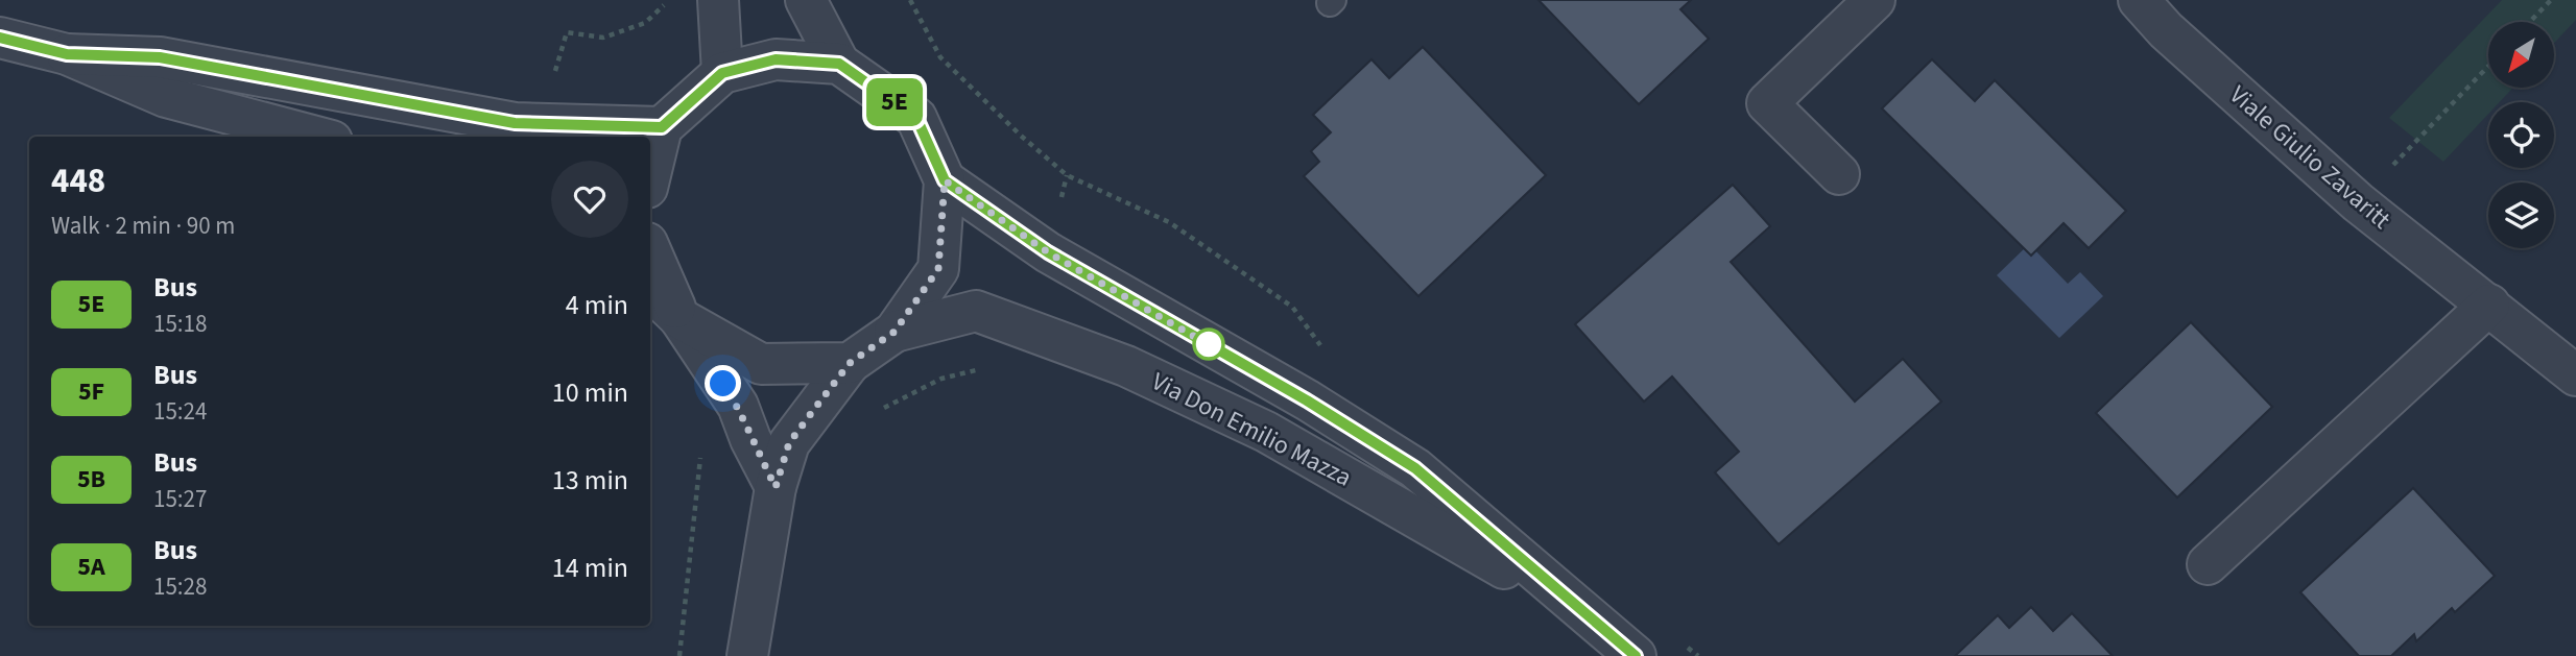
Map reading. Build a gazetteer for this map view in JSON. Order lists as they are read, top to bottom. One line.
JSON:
{"streets":{"street":["Viale Giulio Zavaritt","Via Don Emilio Mazza"]},"lines":["bus line 5E"],"north":"bottom left","page":{"on_map":"5E","heading":["448","Walk · 2 min · 90 m"],"list":[{"mark":"5E","name":"Bus","note":"15:18","value":"4 min"},{"mark":"5F","name":"Bus","note":"15:24","value":"10 min"},{"mark":"5B","name":"Bus","note":"15:27","value":"13 min"},{"mark":"5A","name":"Bus","note":"15:28","value":"14 min"}]}}
